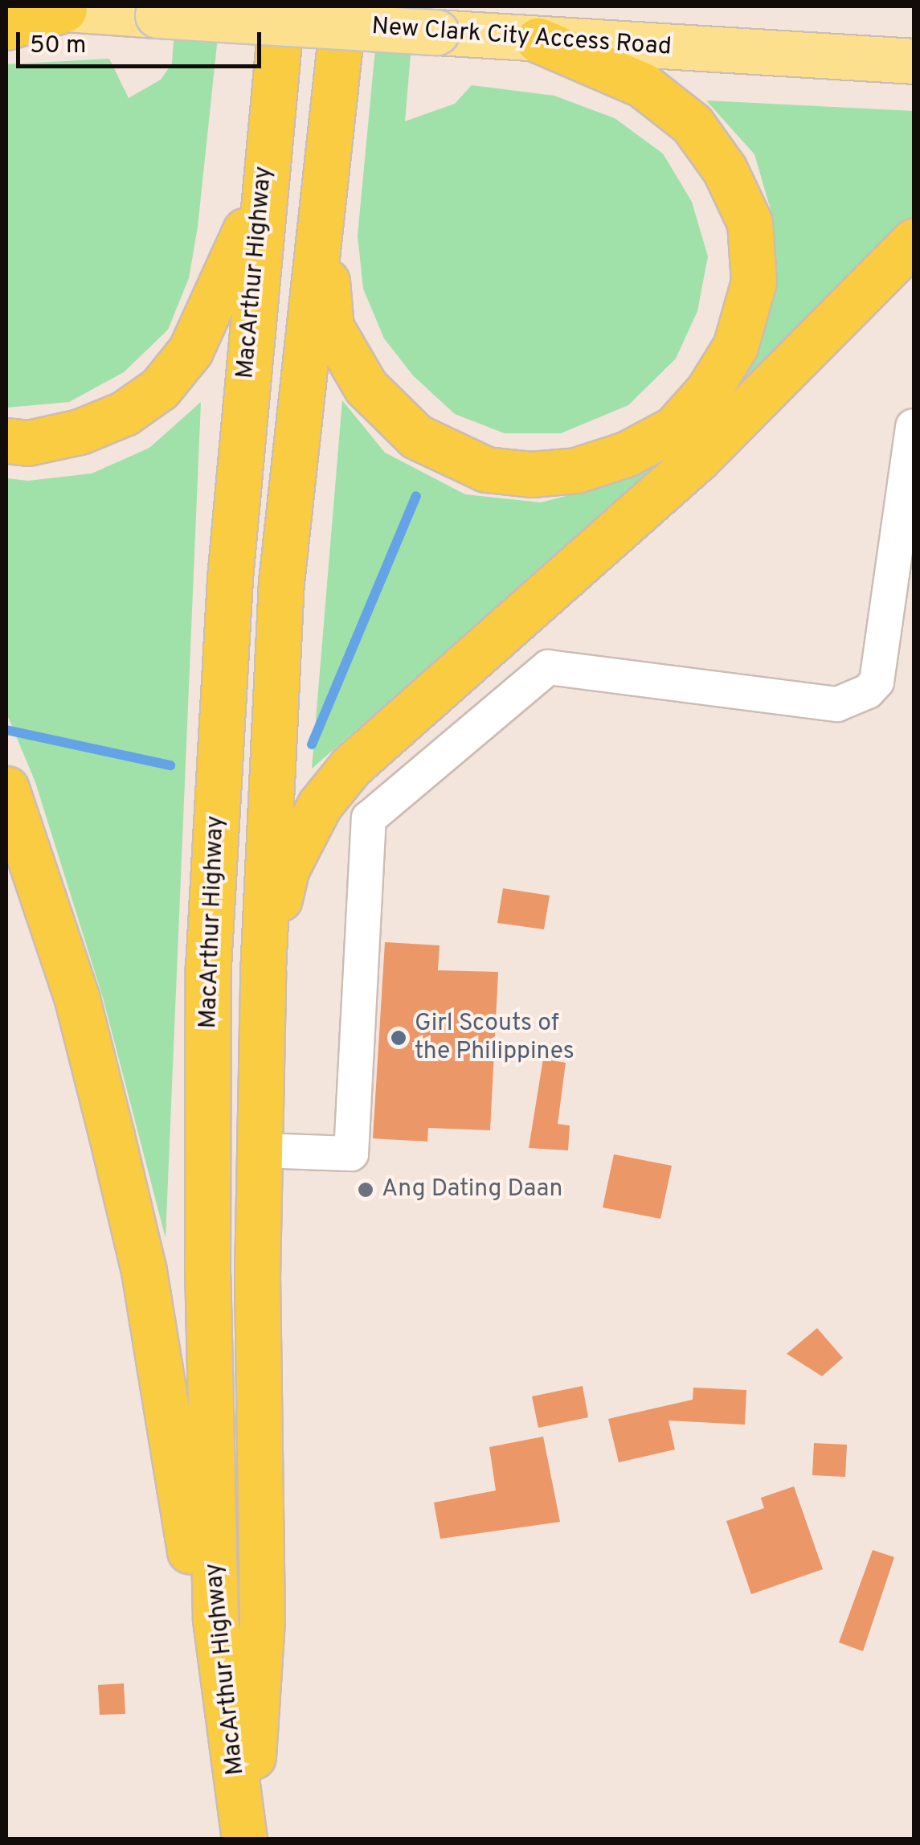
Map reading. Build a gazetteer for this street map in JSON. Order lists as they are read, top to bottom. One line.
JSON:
{"streets":{"highway":["MacArthur Highway"],"main road":["New Clark City Access Road"]},"places":["Girl Scouts of the Philippines","Ang Dating Daan"],"scale_bar":"50 m"}
